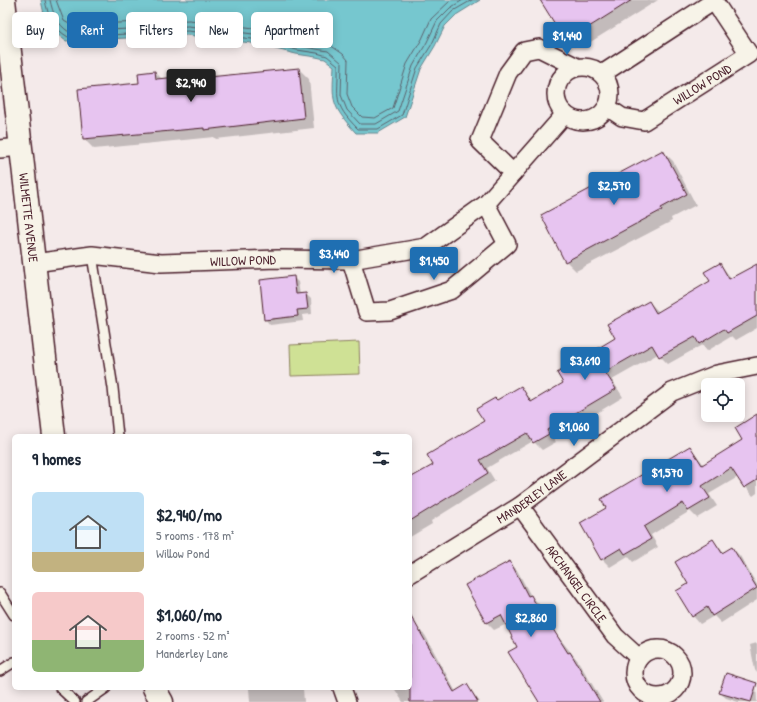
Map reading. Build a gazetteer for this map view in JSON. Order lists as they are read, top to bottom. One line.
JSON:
{"streets":{"street":["WILLOW POND","WILMETTE AVENUE","MANDERLEY LANE","ARCHANGEL CIRCLE"]},"crossings":[["WILLOW POND","WILMETTE AVENUE"],["MANDERLEY LANE","ARCHANGEL CIRCLE"]],"page":{"chip":["Buy","Rent","Filters","New","Apartment"],"price":["$1,440","$2,940","$2,570","$3,440","$1,450","$3,610","$1,060","$1,570","$2,860"],"heading":"9 homes","list":[{"name":"$2,940/mo","note":"5 rooms · 178 m² · Willow Pond"},{"name":"$1,060/mo","note":"2 rooms · 52 m² · Manderley Lane"}]}}
